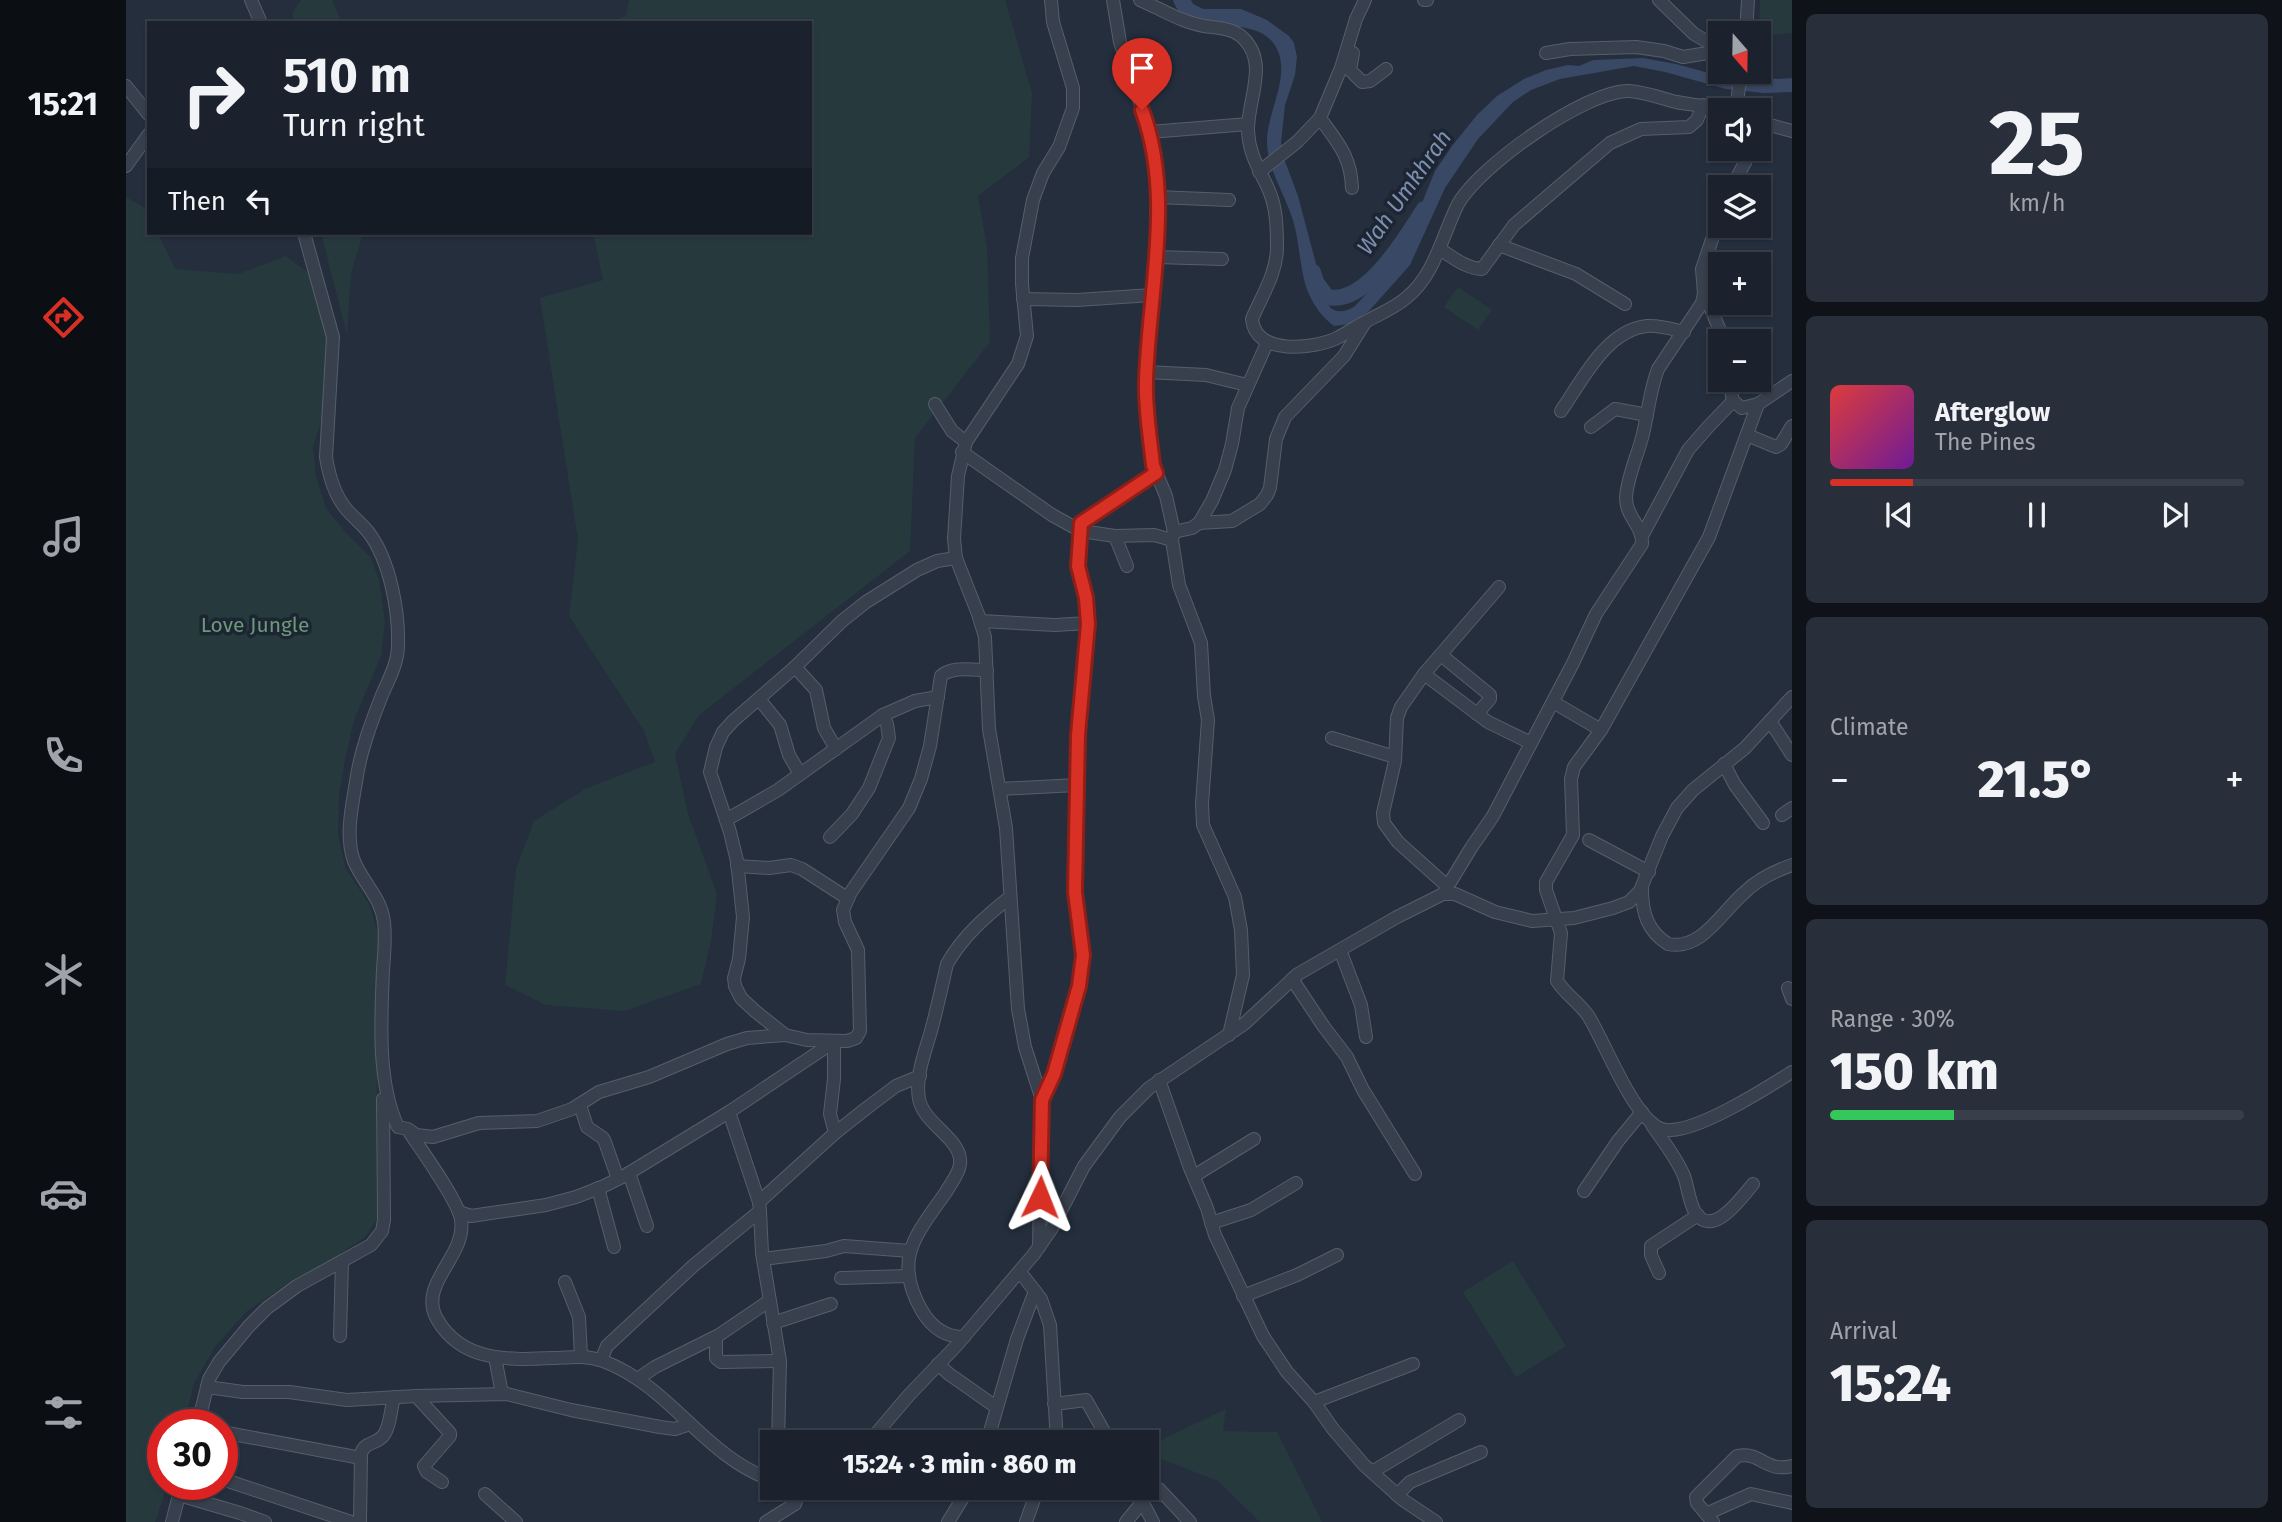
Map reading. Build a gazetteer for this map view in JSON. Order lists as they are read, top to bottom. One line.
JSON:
{"water":["Wah Umkhrah"],"parks":["Love Jungle"],"north":"bottom","page":{"tabs":"15:21","tile":[["25","km/h"],"Climate",["Range · 30%","150 km"],["Arrival","15:24"]],"map_buttons":["+","−"],"turn":["510 m","Turn right"],"then":"Then","song":["Afterglow","The Pines"],"heat":["−","21.5°","+"],"limit":"30","trip":"15:24 · 3 min · 860 m"}}
